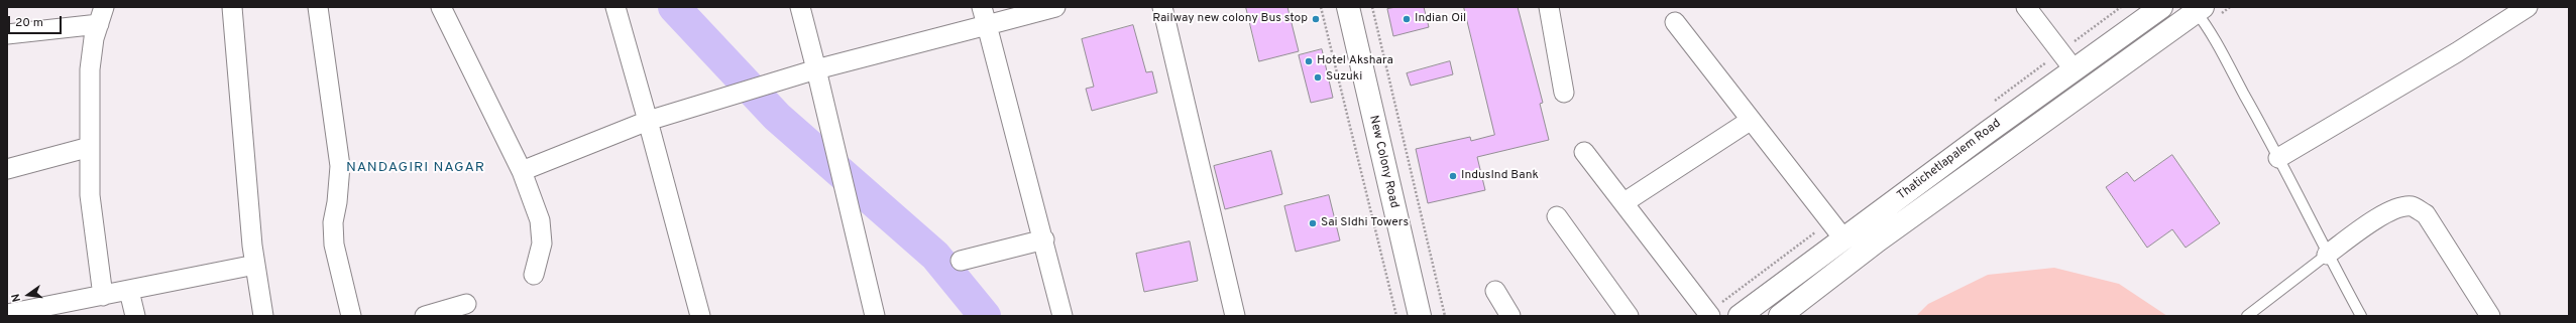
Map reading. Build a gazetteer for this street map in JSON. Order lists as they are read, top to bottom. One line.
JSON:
{"streets":{"main road":["Thatichetlapalem Road","New Colony Road"]},"districts":["NANDAGIRI NAGAR"],"places":["Railway new colony Bus stop","Indian Oil","Hotel Akshara","Suzuki","IndusInd Bank","Sai SIdhi Towers"],"scale_bar":"20 m","north":"left"}
